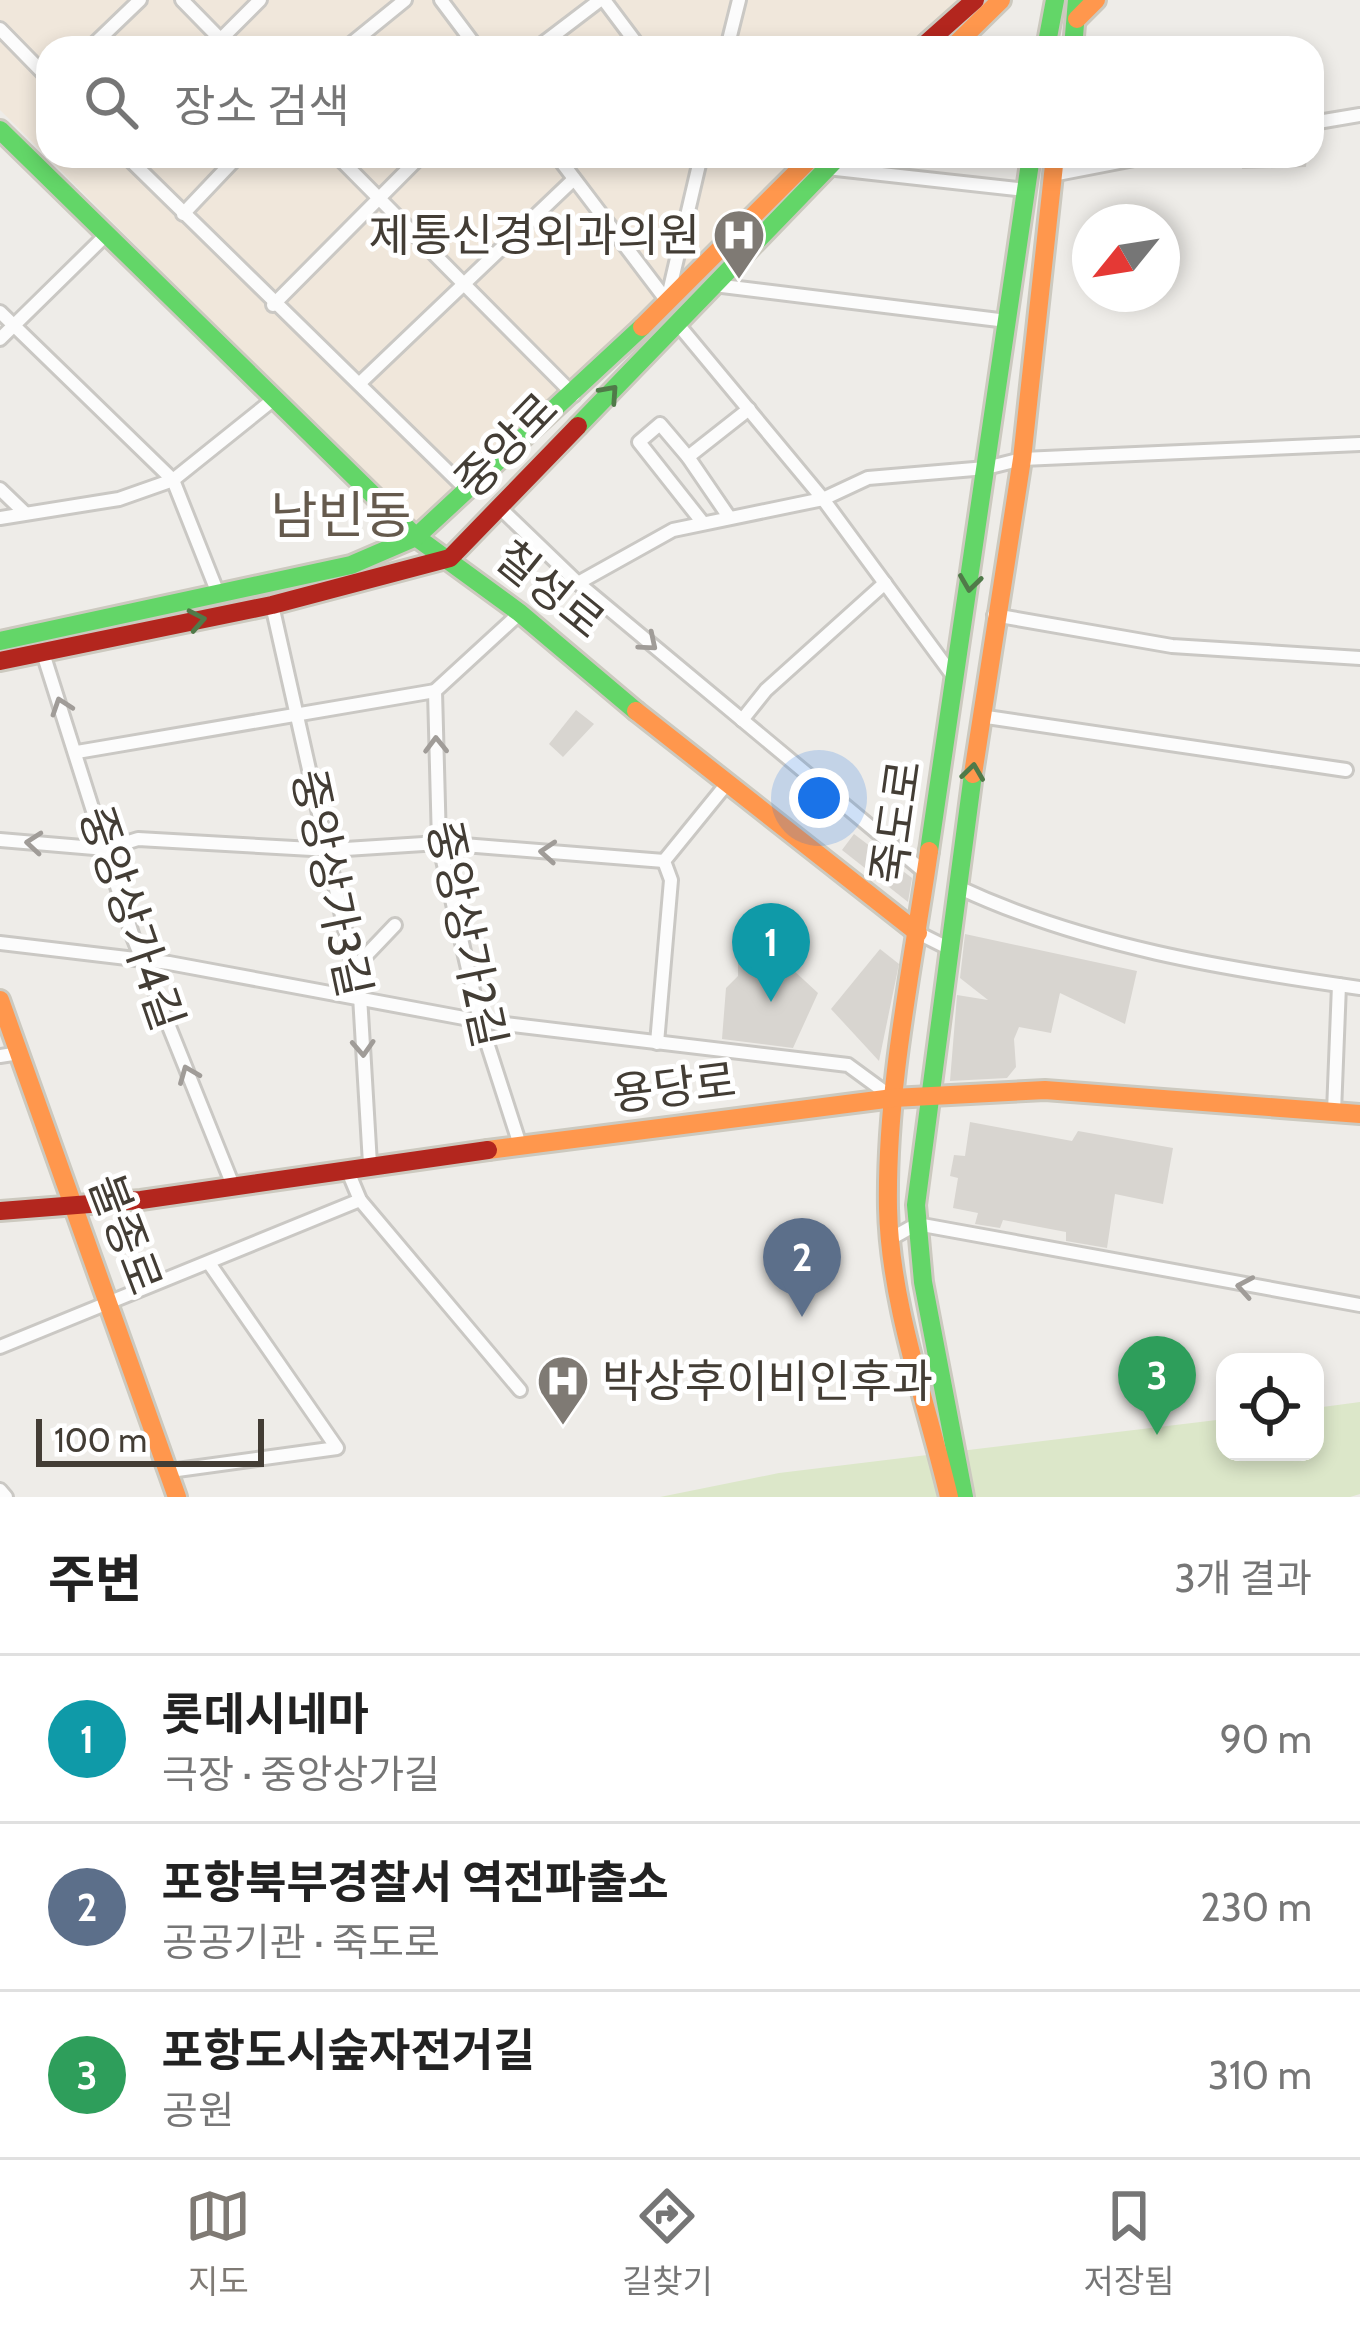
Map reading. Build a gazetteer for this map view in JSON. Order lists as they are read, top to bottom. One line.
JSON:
{"streets":{"main road":["중앙로","칠성로","죽도로","용당로","불종로"],"street":["중앙상가3길","중앙상가4길","중앙상가2길"]},"crossings":[["중앙로","칠성로"],["중앙로","중앙상가3길"],["중앙로","중앙상가4길"],["칠성로","죽도로"],["죽도로","용당로"],["중앙상가3길","용당로"],["중앙상가4길","용당로"],["중앙상가2길","용당로"],["용당로","불종로"]],"one_way":["중앙상가4길"],"districts":["남빈동"],"places":{"hospital":["제통신경외과의원","박상후이비인후과"]},"scale_bar":"100 m","north":"bottom left","page":{"search":"장소 검색","pins":["1","2","3"],"scale":"100 m","heading":["주변","3개 결과"],"list":[{"mark":"1","name":"롯데시네마","note":"극장 · 중앙상가길","value":"90 m"},{"mark":"2","name":"포항북부경찰서 역전파출소","note":"공공기관 · 죽도로","value":"230 m"},{"mark":"3","name":"포항도시숲자전거길","note":"공원","value":"310 m"}],"nav":["지도","길찾기","저장됨"]}}
